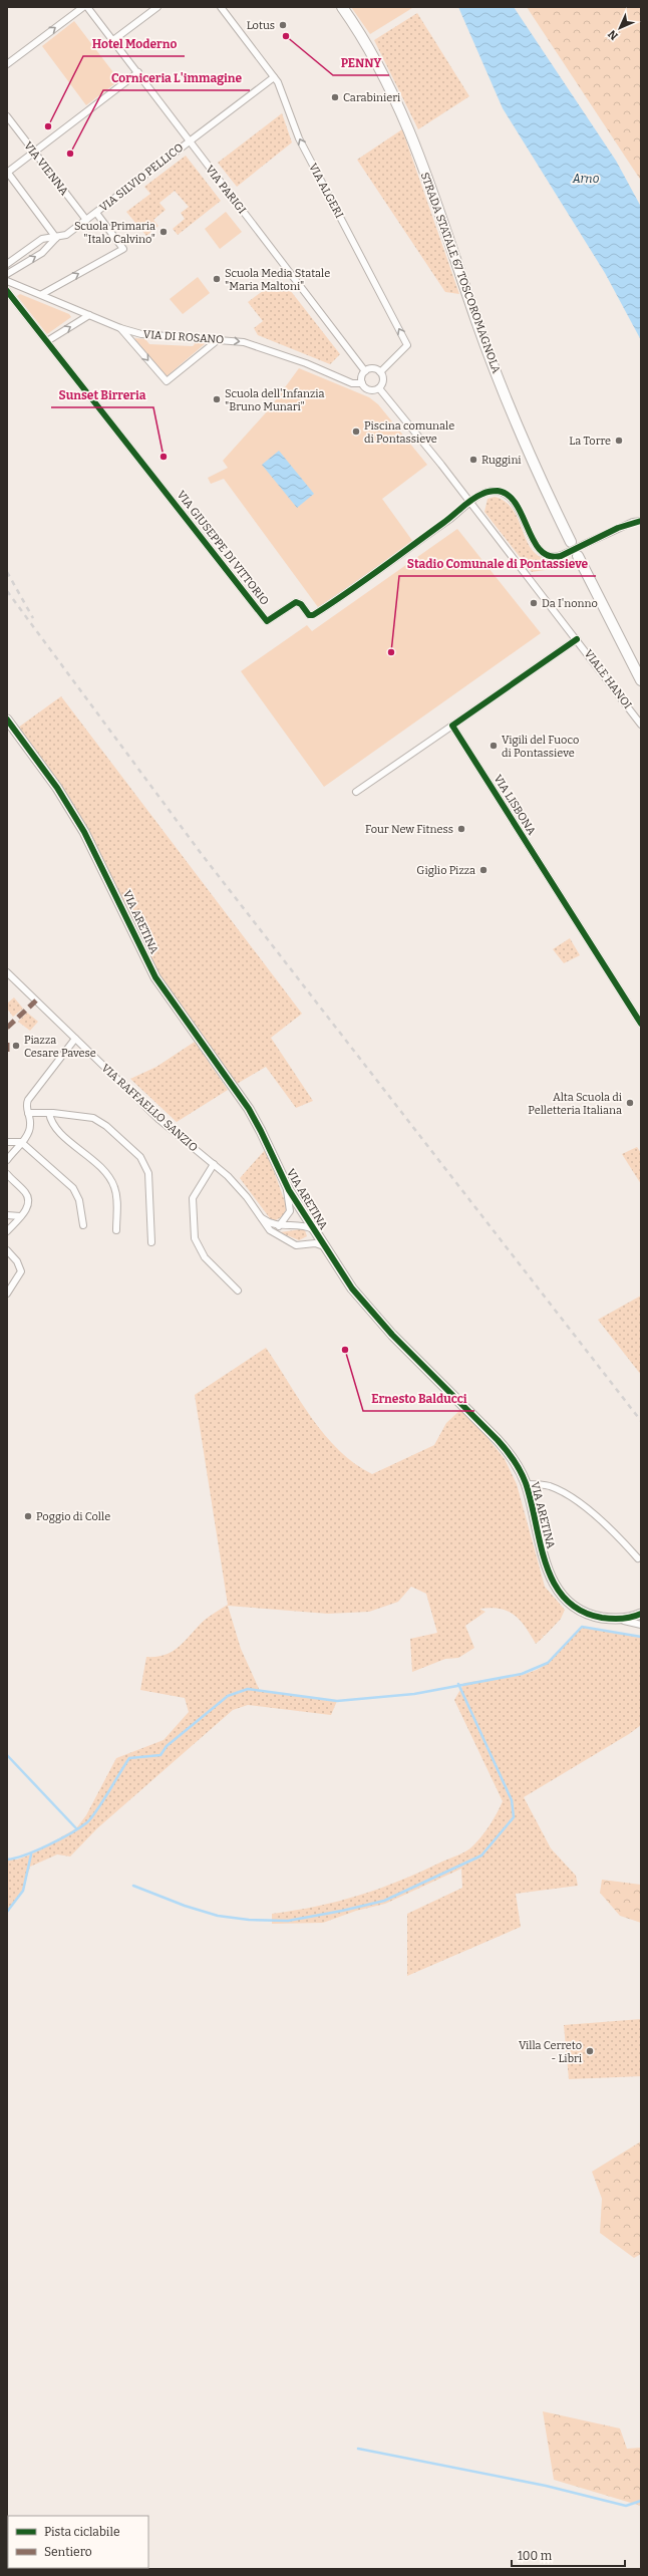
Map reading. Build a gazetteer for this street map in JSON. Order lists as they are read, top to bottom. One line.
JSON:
{"streets":{"main road":["STRADA STATALE 67 TOSCOROMAGNOLA"],"street":["VIA VIENNA","VIA SILVIO PELLICO","VIA PARIGI","VIA ALGERI","VIA DI ROSANO","VIA GIUSEPPE DI VITTORIO","VIALE HANOI","VIA LISBONA","VIA ARETINA","VIA RAFFAELLO SANZIO"]},"crossings":[["VIA VIENNA","VIA SILVIO PELLICO"],["VIA SILVIO PELLICO","VIA PARIGI"],["VIA SILVIO PELLICO","VIA ALGERI"],["VIA SILVIO PELLICO","VIA DI ROSANO"],["VIA PARIGI","VIA ALGERI"],["VIA PARIGI","VIA DI ROSANO"],["VIA ALGERI","VIA DI ROSANO"],["VIA GIUSEPPE DI VITTORIO","VIALE HANOI"]],"one_way":["VIA ALGERI","VIA DI ROSANO"],"water":["Arno"],"places":["Lotus","PENNY","Carabinieri","Hotel Moderno","Corniceria L'immagine","Scuola Primaria \"Italo Calvino\"","Scuola Media Statale \"Maria Maltoni\"","Scuola dell'Infanzia \"Bruno Munari\"","Piscina comunale di Pontassieve","La Torre","Sunset Birreria","Ruggini","Da I'nonno","Stadio Comunale di Pontassieve","Vigili del Fuoco di Pontassieve","Four New Fitness","Giglio Pizza","Piazza Cesare Pavese","Alta Scuola di Pelletteria Italiana","Ernesto Balducci","Poggio di Colle","Villa Cerreto - Libri"],"legend":["Pista ciclabile","Sentiero"],"scale_bar":"100 m","north":"bottom left"}
